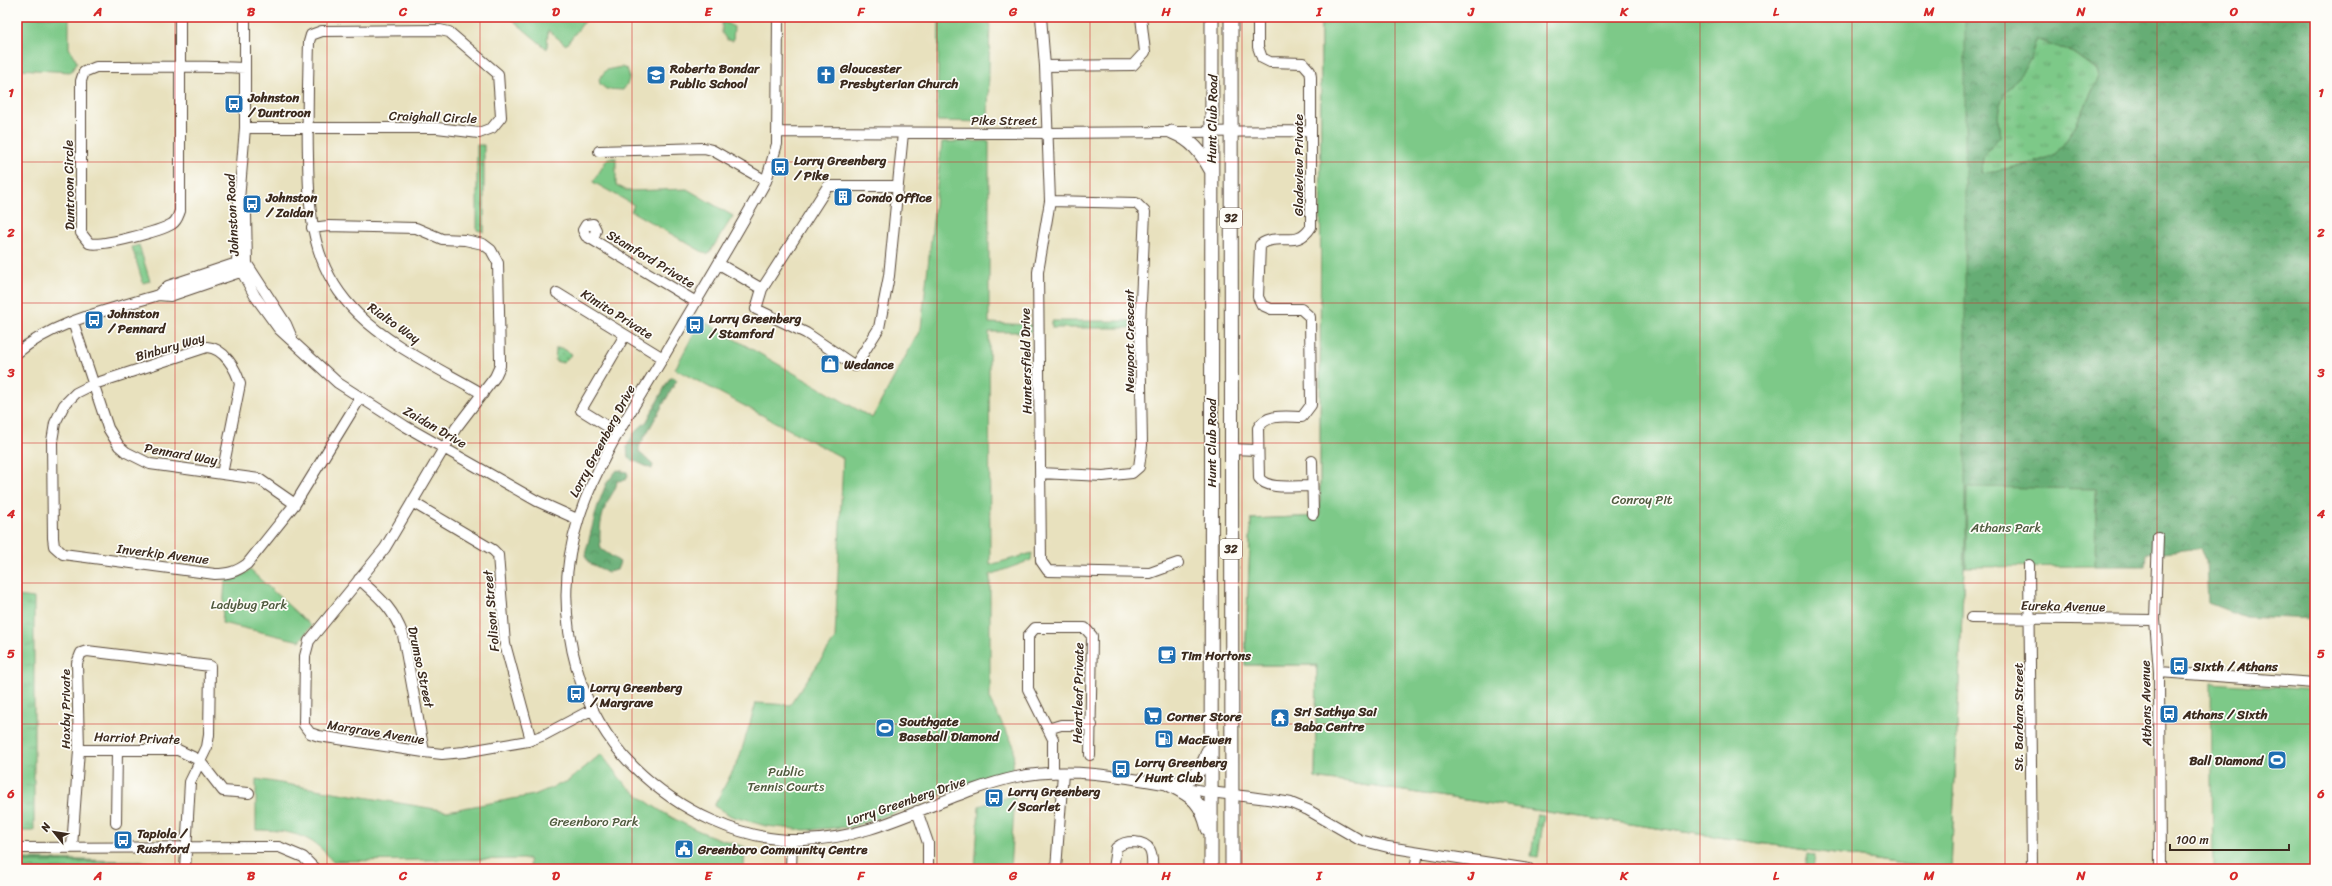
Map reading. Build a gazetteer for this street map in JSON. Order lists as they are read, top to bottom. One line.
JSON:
{"streets":{"main road":["Hunt Club Road","32"],"street":["Craighall Circle","Pike Street","Gladeview Private","Duntroon Circle","Johnston Road","Stamford Private","Kimito Private","Rialto Way","Newport Crescent","Binbury Way","Huntersfield Drive","Zaidan Drive","Lorry Greenberg Drive","Pennard Way","Inverkip Avenue","Eureka Avenue","Folison Street","Drumso Street","Heartleaf Private","Athans Avenue","Haxby Private","St. Barbara Street","Margrave Avenue","Harriot Private"]},"crossings":[["Craighall Circle","Johnston Road"],["Craighall Circle","Rialto Way"],["Hunt Club Road","Pike Street"],["Hunt Club Road","Lorry Greenberg Drive"],["Pike Street","Gladeview Private"],["Pike Street","Huntersfield Drive"],["Pike Street","Lorry Greenberg Drive"],["Duntroon Circle","Johnston Road"],["Johnston Road","Zaidan Drive"],["Johnston Road","Pennard Way"],["Stamford Private","Lorry Greenberg Drive"],["Kimito Private","Lorry Greenberg Drive"],["Rialto Way","Margrave Avenue"],["Newport Crescent","Huntersfield Drive"],["Binbury Way","Pennard Way"],["Binbury Way","Inverkip Avenue"],["Zaidan Drive","Lorry Greenberg Drive"],["Zaidan Drive","Inverkip Avenue"],["Zaidan Drive","Margrave Avenue"],["Lorry Greenberg Drive","Margrave Avenue"],["Pennard Way","Inverkip Avenue"],["Eureka Avenue","Athans Avenue"],["Eureka Avenue","St. Barbara Street"],["Folison Street","Margrave Avenue"],["Drumso Street","Margrave Avenue"],["Haxby Private","Harriot Private"]],"parks":["Conroy Pit","Athans Park","Ladybug Park","Public Tennis Courts","Greenboro Park"],"places":{"school or university":["Roberta Bondar Public School"],"church":["Gloucester Presbyterian Church"],"bus stop":["Johnston / Duntroon","Lorry Greenberg / Pike","Johnston / Zaidan","Johnston / Pennard","Lorry Greenberg / Stamford","Sixth / Athans","Lorry Greenberg / Margrave","Athans / Sixth","Lorry Greenberg / Hunt Club","Lorry Greenberg / Scarlet","Tapiola / Rushford"],"building":["Condo Office"],"shop":["Wedance"],"cafe":["Tim Hortons"],"supermarket":["Corner Store"],"temple":["Sri Sathya Sai Baba Centre"],"sports":["Southgate Baseball Diamond","Ball Diamond"],"fuel station":["MacEwen"],"public building":["Greenboro Community Centre"]},"scale_bar":"100 m","north":"top left","grid":{"columns":["A","B","C","D","E","F","G","H","I","J","K","L","M","N","O"],"rows":["1","2","3","4","5","6"]}}
